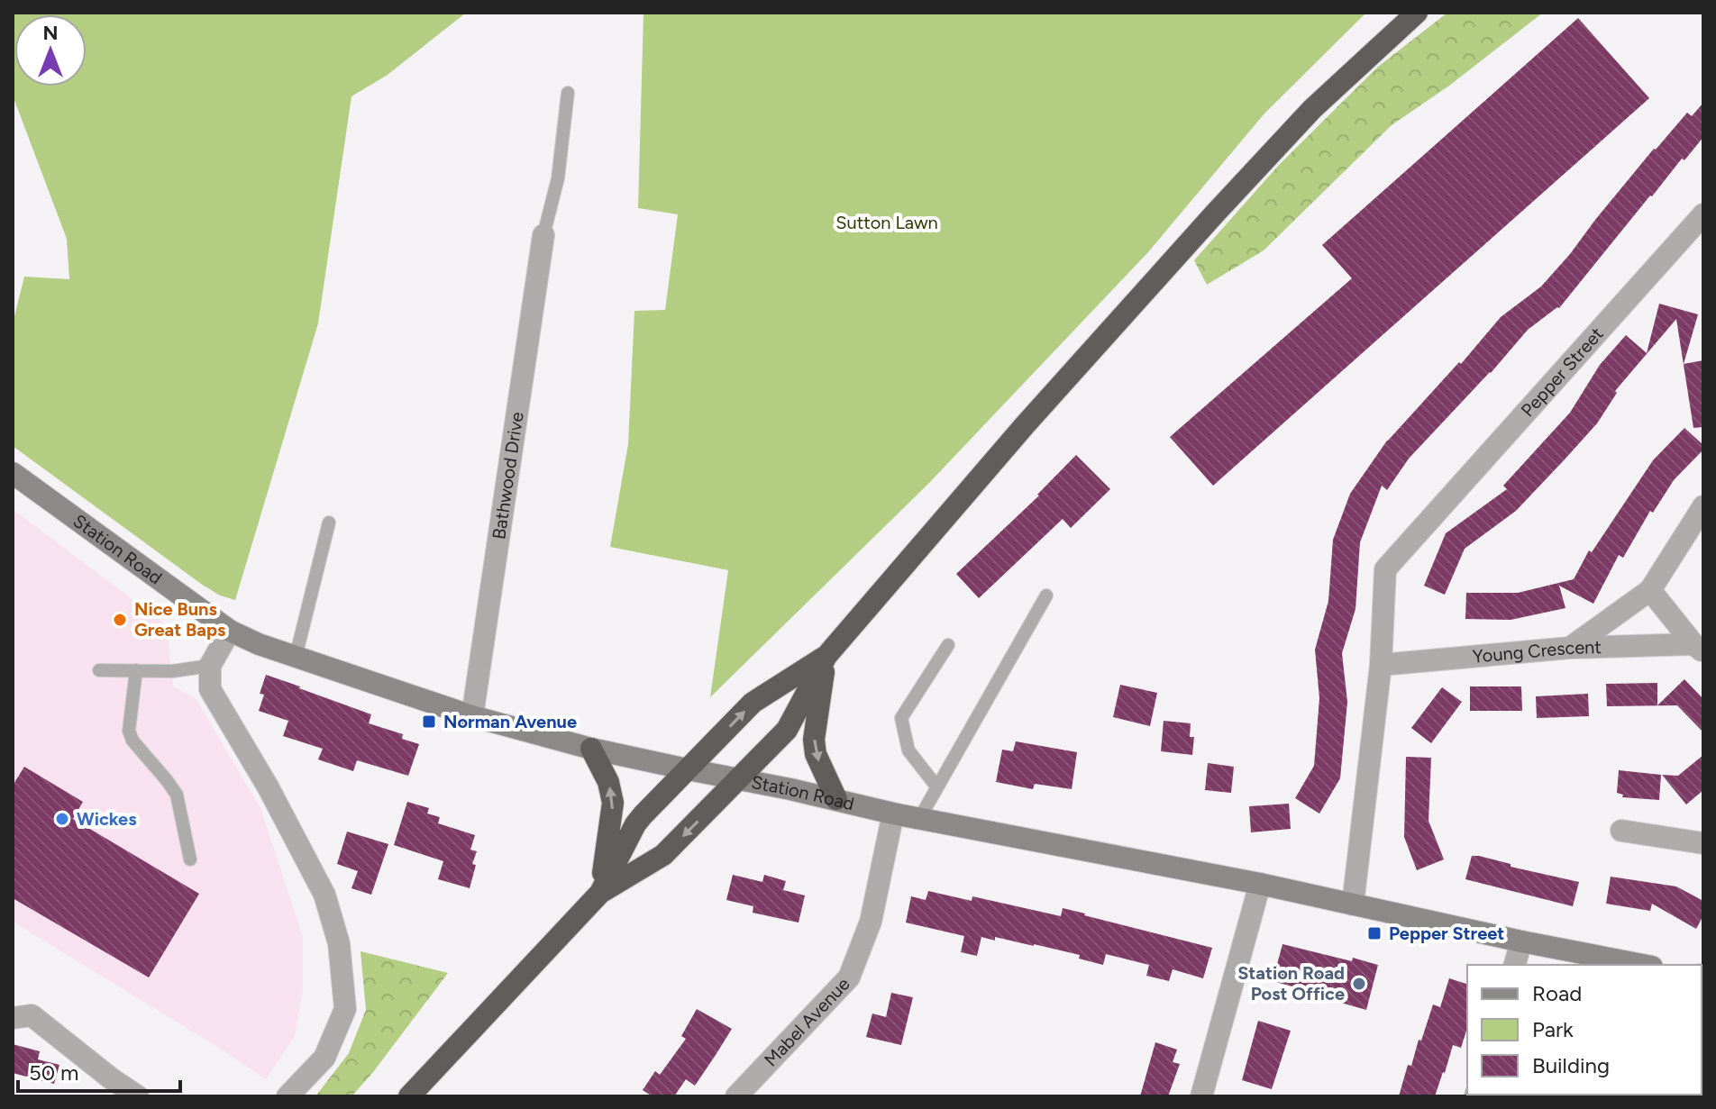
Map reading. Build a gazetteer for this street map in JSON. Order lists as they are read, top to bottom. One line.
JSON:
{"streets":{"main road":["Station Road"],"street":["Pepper Street","Bathwood Drive","Young Crescent","Mabel Avenue"]},"crossings":[["Pepper Street","Station Road"],["Pepper Street","Young Crescent"],["Bathwood Drive","Station Road"],["Station Road","Mabel Avenue"]],"parks":["Sutton Lawn"],"places":{"other":["Nice Buns Great Baps","Wickes","Station Road Post Office"],"transit":["Norman Avenue","Pepper Street"]},"legend":["Road","Park","Building"],"scale_bar":"50 m","north":"top"}
